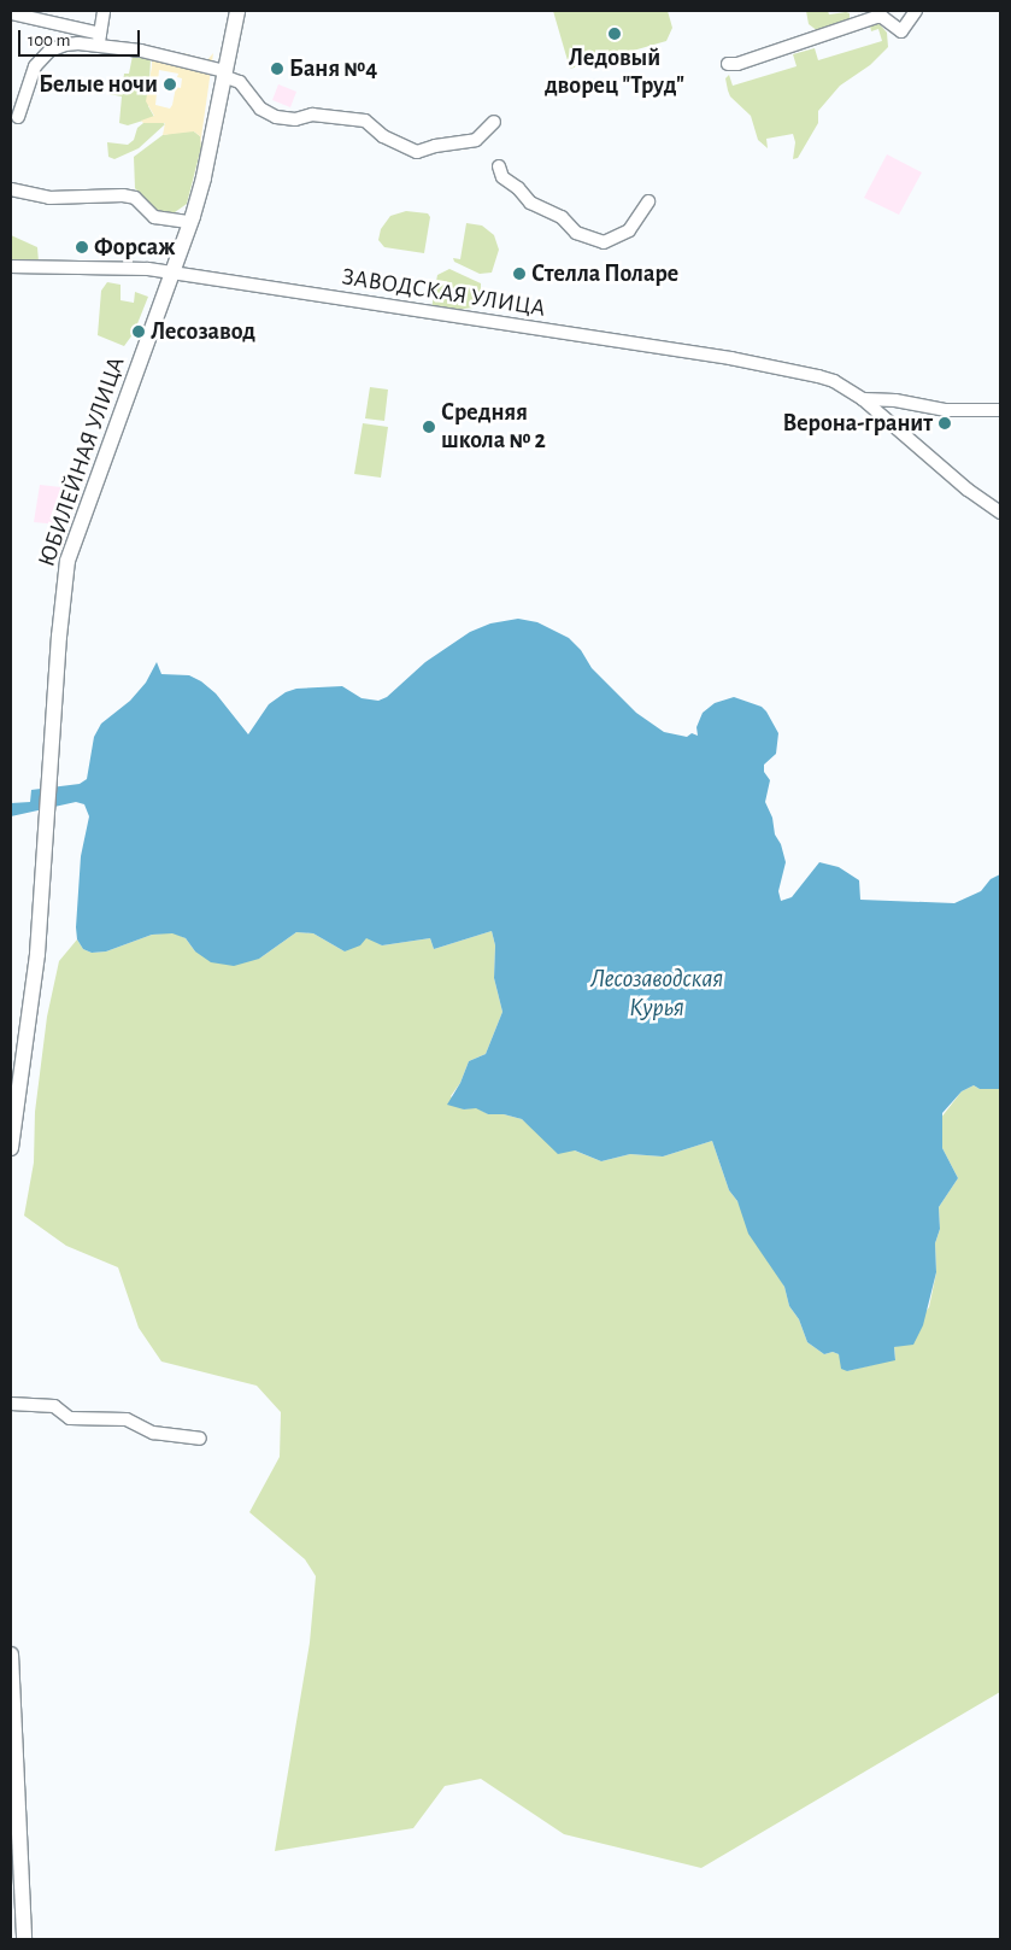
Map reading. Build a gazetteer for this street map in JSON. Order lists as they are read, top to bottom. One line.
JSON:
{"streets":{"main road":["ЮБИЛЕЙНАЯ УЛИЦА"],"street":["ЗАВОДСКАЯ УЛИЦА"]},"crossings":[["ЗАВОДСКАЯ УЛИЦА","ЮБИЛЕЙНАЯ УЛИЦА"]],"water":["Лесозаводская Курья"],"places":["Ледовый дворец \"Труд\"","Баня №4","Белые ночи","Форсаж","Стелла Поларе","Лесозавод","Верона-гранит","Средняя школа № 2"],"scale_bar":"100 m"}
